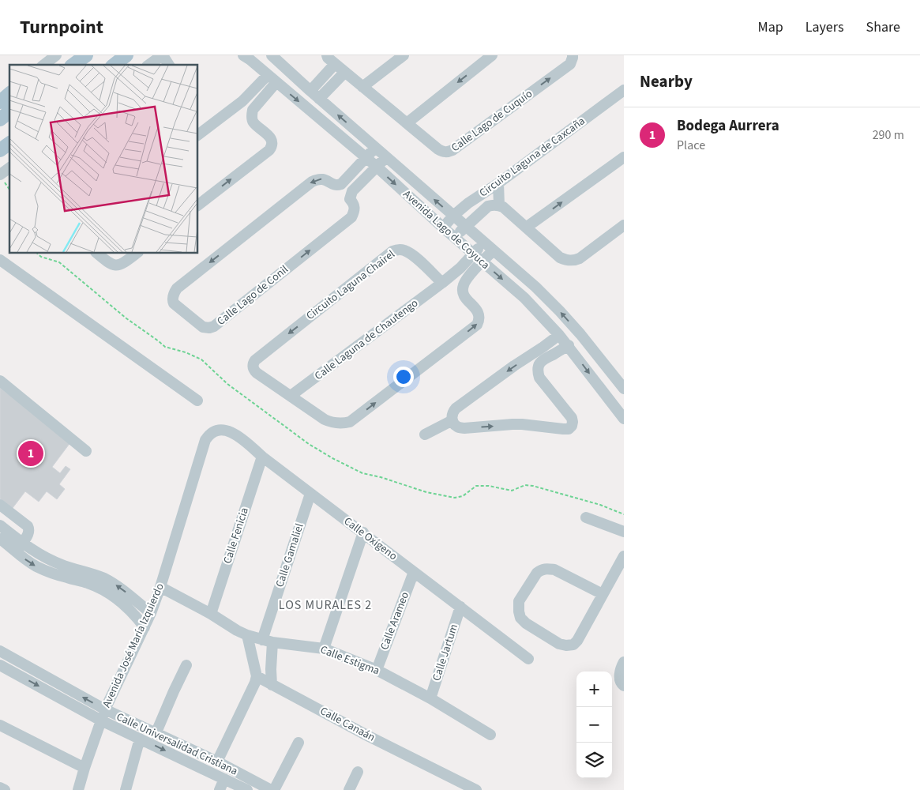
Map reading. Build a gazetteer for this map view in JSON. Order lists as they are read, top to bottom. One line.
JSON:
{"streets":{"street":["Calle Lago de Cuquío","Circuito Laguna de Caxcaña","Avenida Lago de Coyuca","Circuito Laguna Chairel","Calle Lago de Conil","Calle Laguna de Chautengo","Calle Fenicia","Calle Oxígeno","Calle Gamaliel","Calle Arameo","Avenida José María Izquierdo","Calle Jartum","Calle Estigma","Calle Canaán","Calle Universalidad Cristiana"]},"crossings":[["Circuito Laguna de Caxcaña","Avenida Lago de Coyuca"],["Avenida Lago de Coyuca","Calle Lago de Conil"],["Circuito Laguna Chairel","Calle Laguna de Chautengo"],["Calle Fenicia","Calle Oxígeno"],["Calle Fenicia","Calle Estigma"],["Calle Oxígeno","Calle Gamaliel"],["Calle Oxígeno","Calle Arameo"],["Calle Oxígeno","Avenida José María Izquierdo"],["Calle Oxígeno","Calle Jartum"],["Calle Gamaliel","Calle Estigma"],["Calle Gamaliel","Calle Canaán"],["Calle Arameo","Calle Estigma"],["Avenida José María Izquierdo","Calle Estigma"],["Avenida José María Izquierdo","Calle Universalidad Cristiana"],["Calle Jartum","Calle Estigma"]],"districts":["LOS MURALES 2"],"page":{"header":"Turnpoint","nav":["Map","Layers","Share"],"heading":"Nearby","list":[{"mark":"1","name":"Bodega Aurrera","note":"Place","value":"290 m"}],"pins":"1","map_buttons":["+","−"]}}
